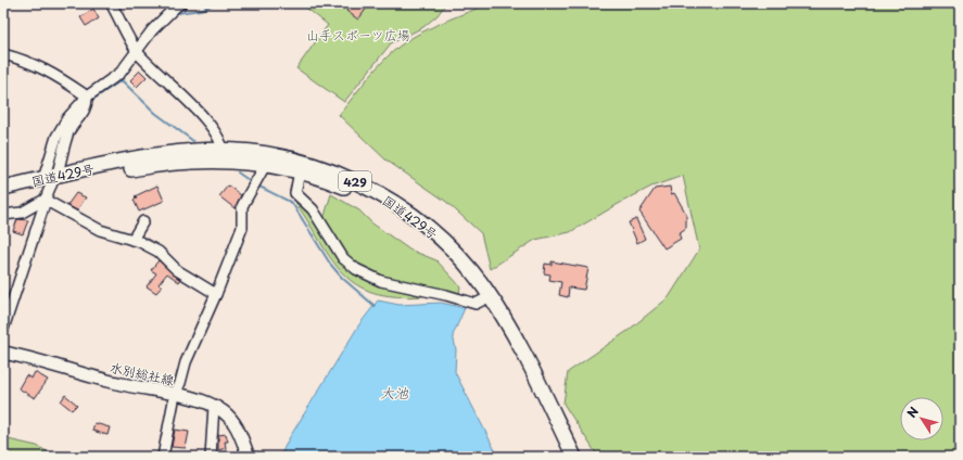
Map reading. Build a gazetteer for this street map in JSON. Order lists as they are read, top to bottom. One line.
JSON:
{"streets":{"highway":["国道429号","429"],"main road":["水別総社線"]},"water":["大池"],"parks":["山手スポーツ広場"],"north":"top left"}
